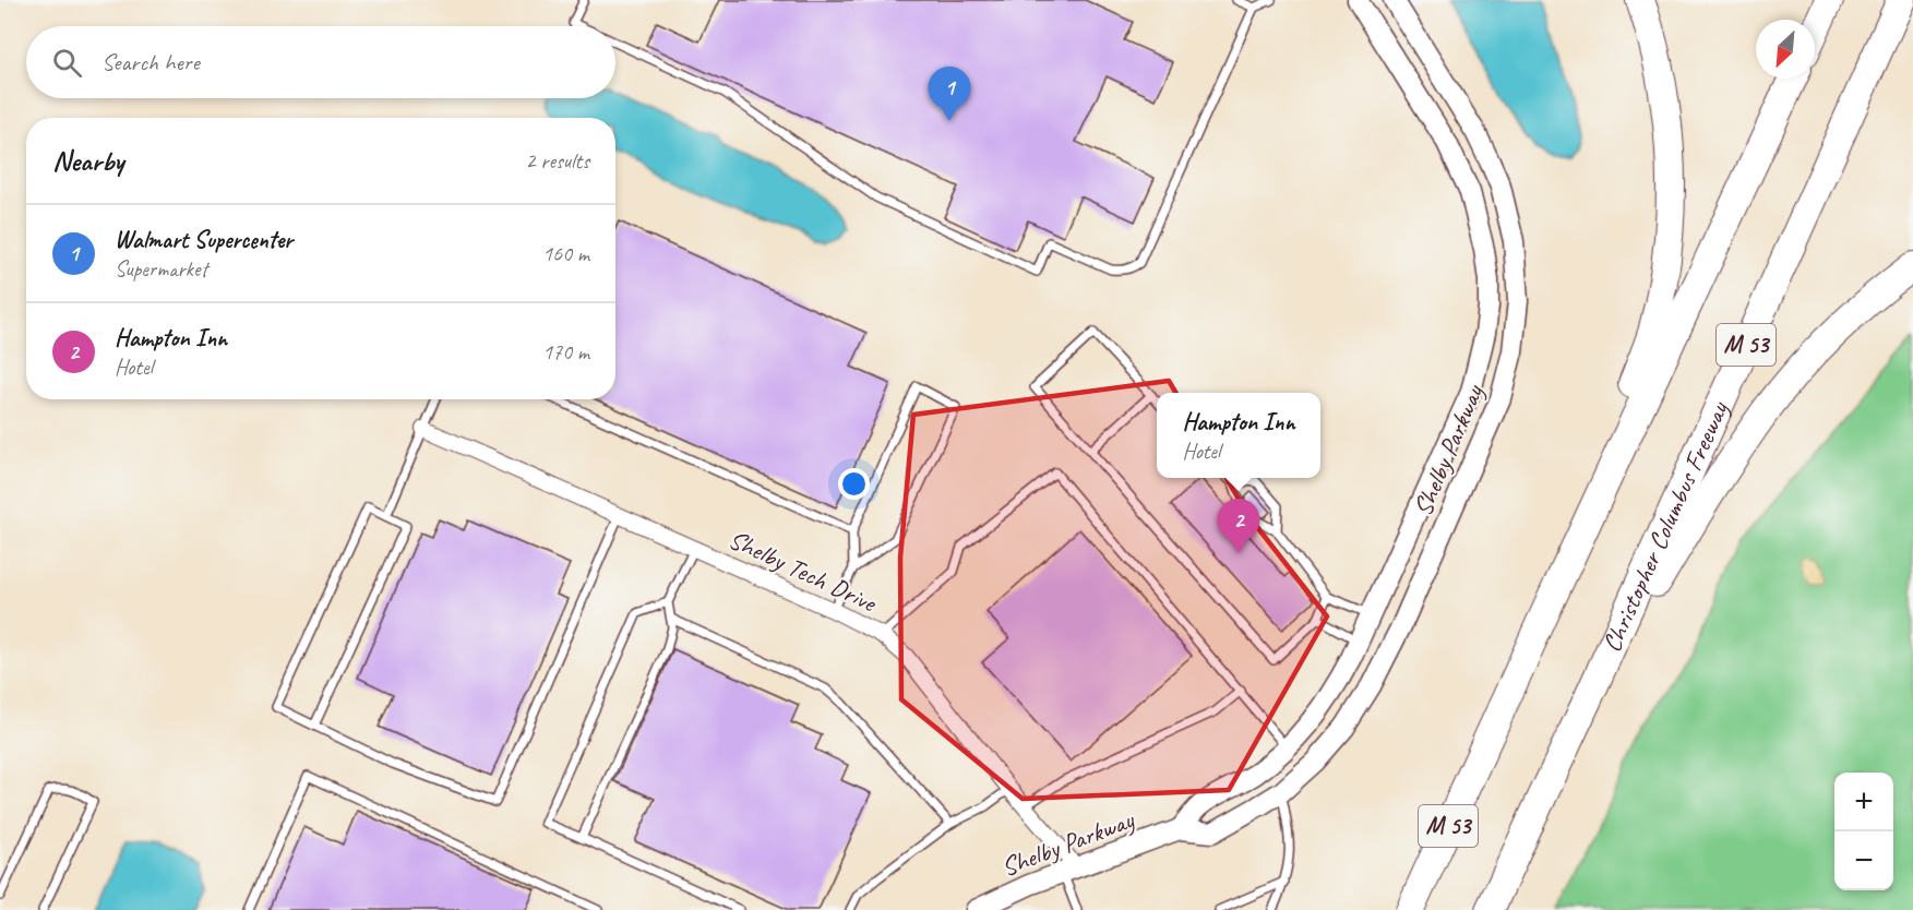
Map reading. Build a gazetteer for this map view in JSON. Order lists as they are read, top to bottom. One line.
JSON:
{"streets":{"highway":["M 53","Christopher Columbus Freeway"],"street":["Shelby Parkway","Shelby Tech Drive"]},"crossings":[["Shelby Parkway","Shelby Tech Drive"]],"north":"bottom left","page":{"search":"Search here","pins":["1","2"],"heading":["Nearby","2 results"],"list":[{"mark":"1","name":"Walmart Supercenter","note":"Supermarket","value":"160 m"},{"mark":"2","name":"Hampton Inn","note":"Hotel","value":"170 m"}],"popup":["Hampton Inn","Hotel"],"map_buttons":["+","−"]}}
